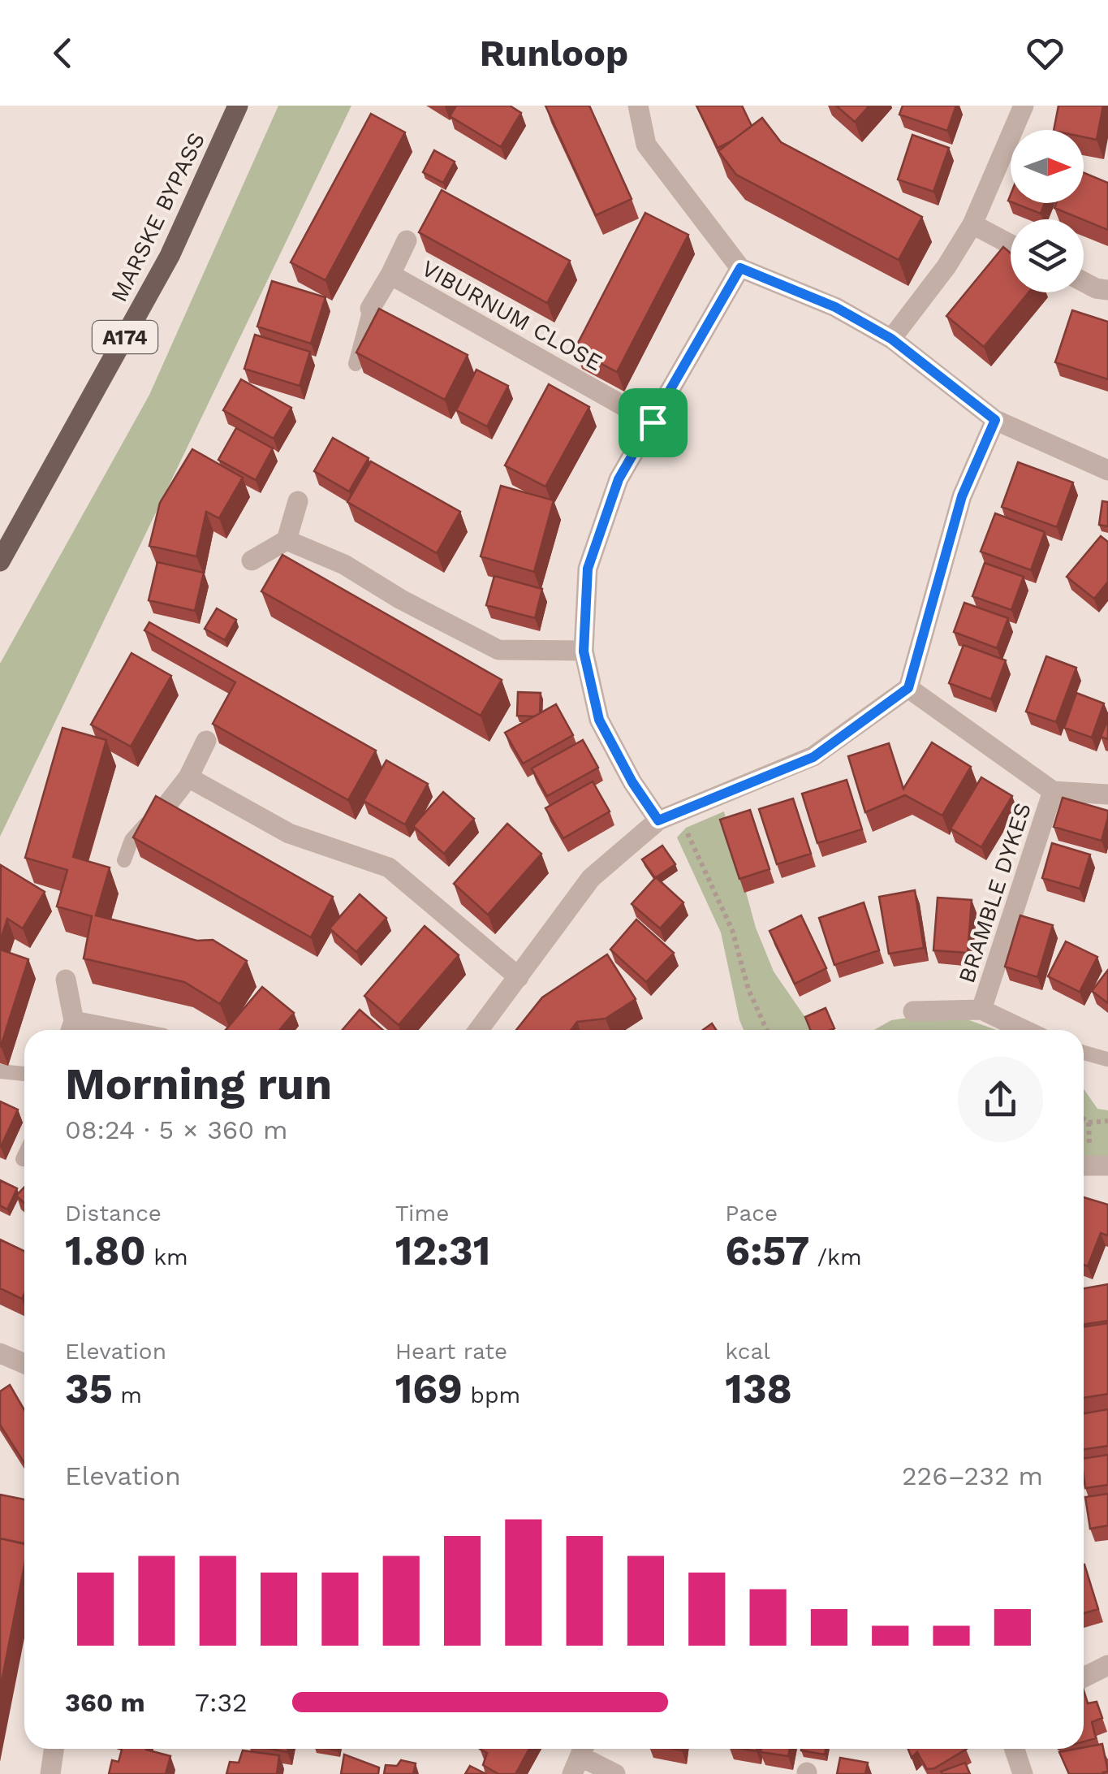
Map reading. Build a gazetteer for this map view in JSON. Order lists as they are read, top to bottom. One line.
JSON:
{"streets":{"main road":["MARSKE BYPASS","A174"],"street":["VIBURNUM CLOSE","BRAMBLE DYKES"]},"north":"right","page":{"header":"Runloop","heading":["Morning run","08:24 · 5 × 360 m"],"stats":[["Distance","1.80 km"],["Time","12:31"],["Pace","6:57 /km"],["Elevation","35 m"],["Heart rate","169 bpm"],["kcal","138"]],"chart":["Elevation","226–232 m"],"list":[{"name":"360 m","note":"7:32"}]}}
